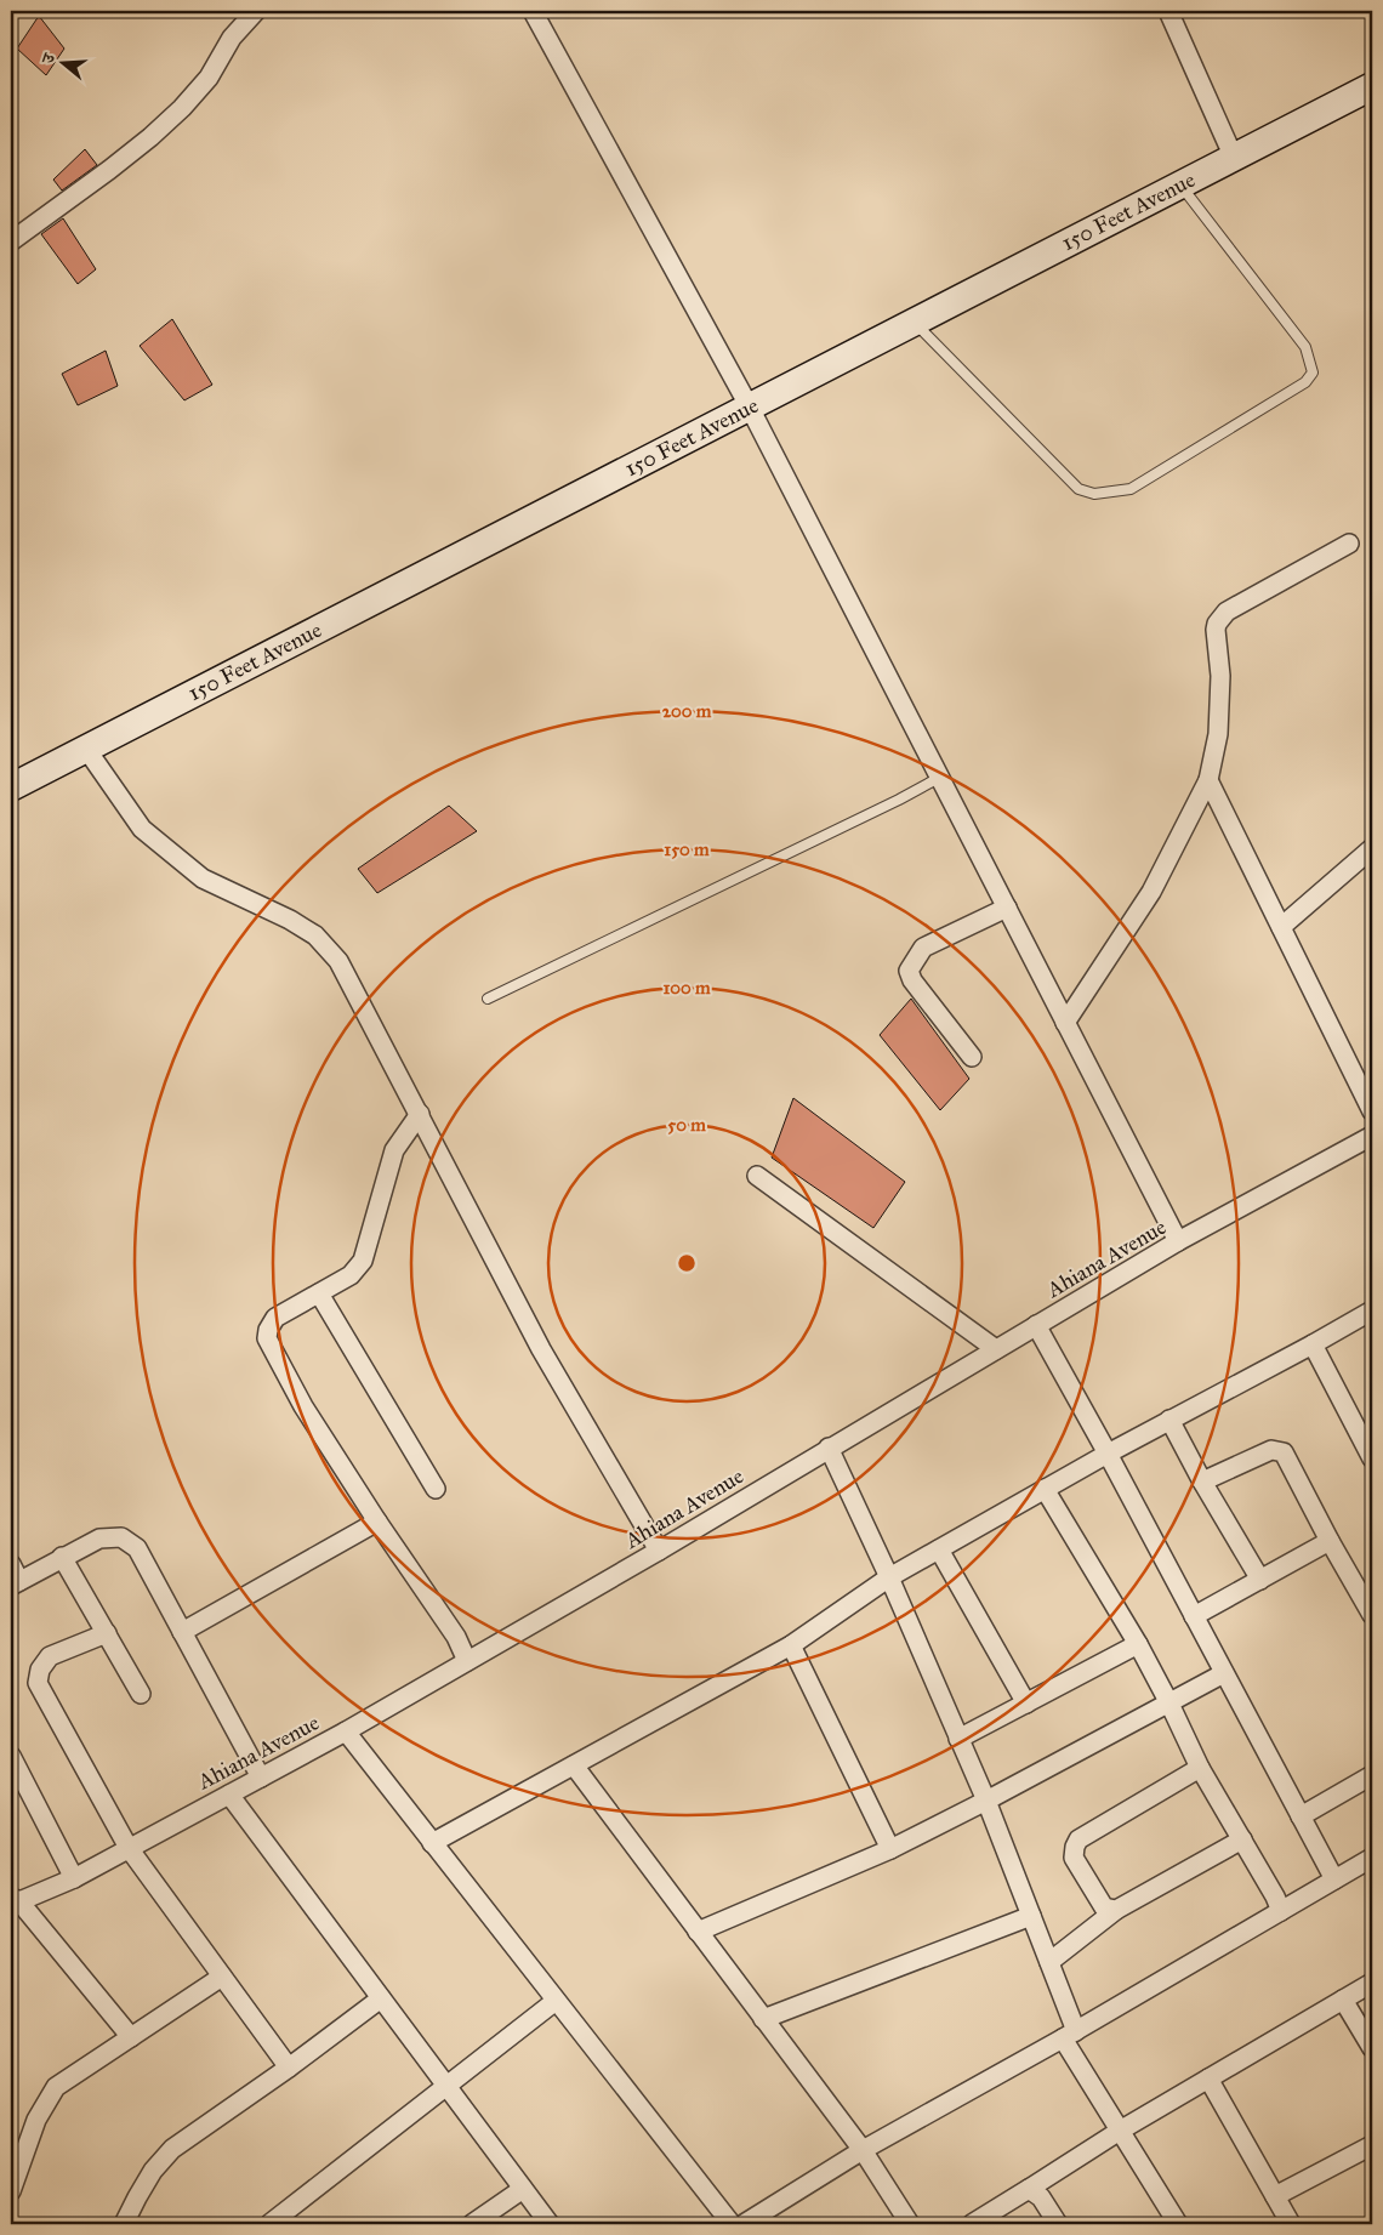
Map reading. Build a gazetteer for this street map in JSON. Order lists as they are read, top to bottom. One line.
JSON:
{"streets":{"street":["150 Feet Avenue","Ahiana Avenue"]},"north":"left","rings":["200 m","150 m","100 m","50 m"]}
